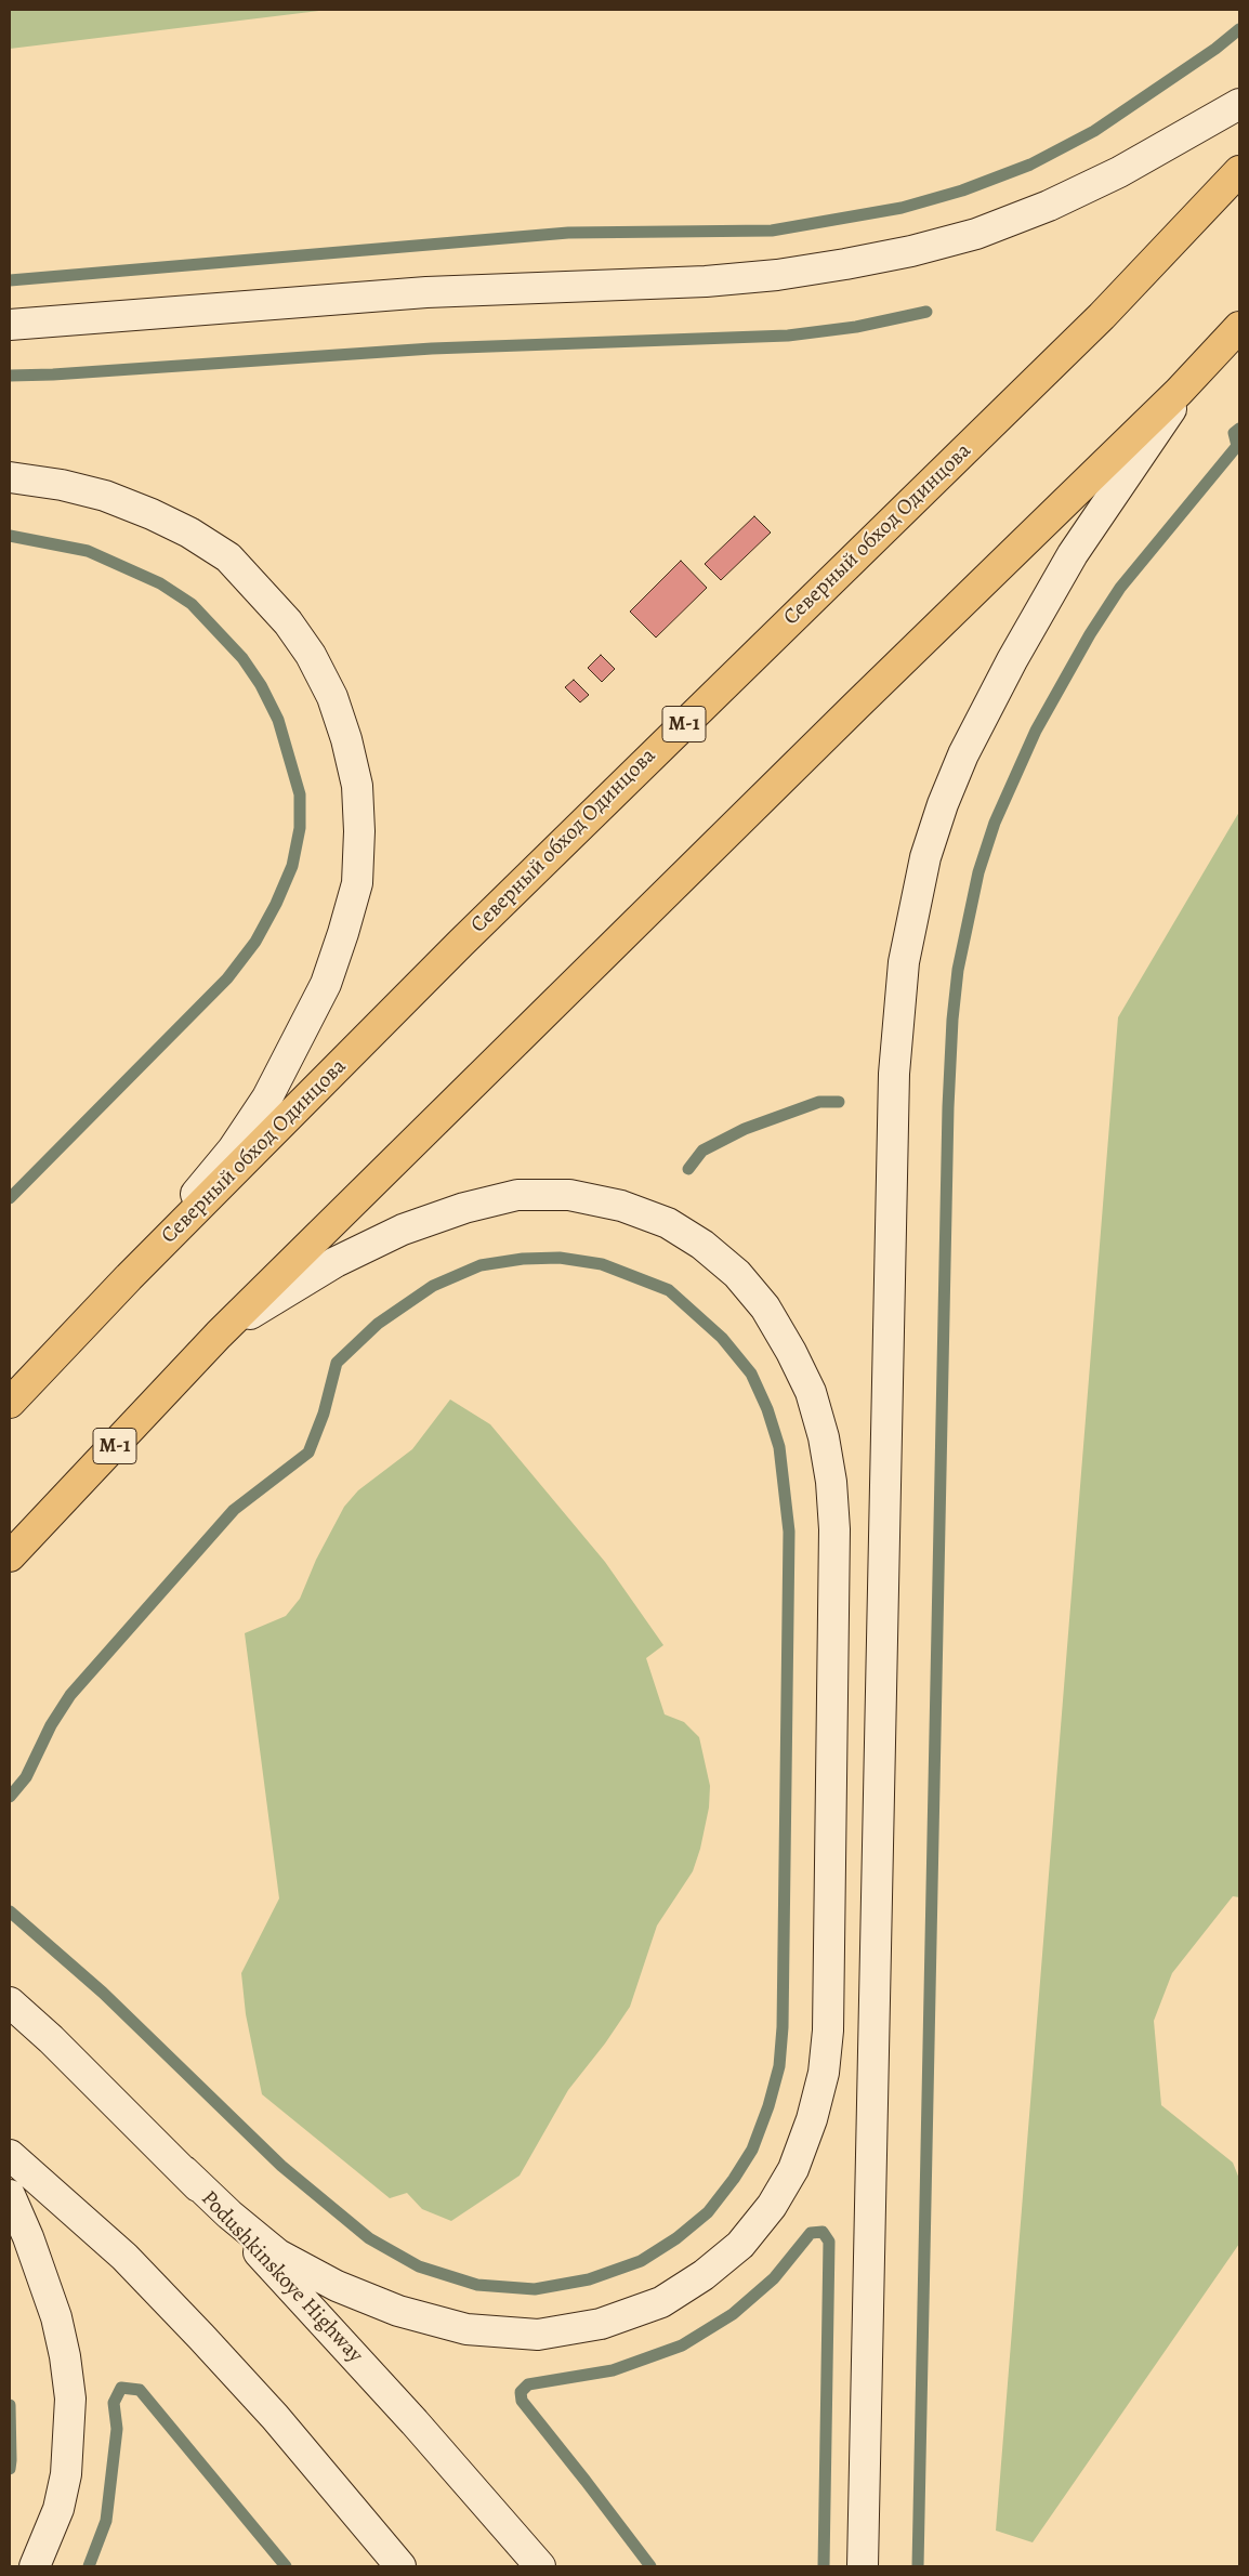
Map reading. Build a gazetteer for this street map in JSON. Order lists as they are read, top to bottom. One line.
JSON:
{"streets":{"highway":["Северный обход Одинцова","М-1"],"main road":["Podushkinskoye Highway"]}}
